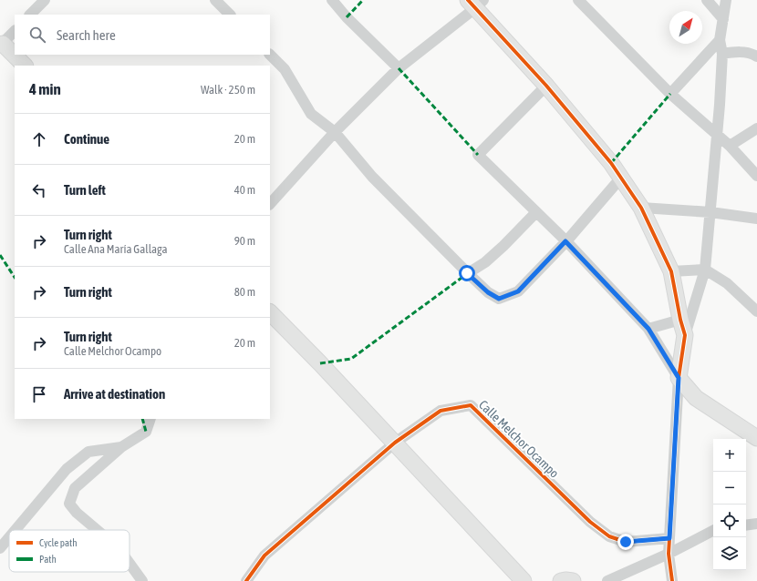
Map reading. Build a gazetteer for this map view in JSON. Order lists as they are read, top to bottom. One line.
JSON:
{"streets":{"street":["Calle Melchor Ocampo"]},"legend":["Cycle path","Path"],"north":"top right","page":{"search":"Search here","heading":["4 min","Walk · 250 m"],"list":[["Continue","20 m"],["Turn left","40 m"],["Turn right","Calle Ana María Gallaga","90 m"],["Turn right","80 m"],["Turn right","Calle Melchor Ocampo","20 m"],"Arrive at destination"],"map_buttons":["+","−"]}}
